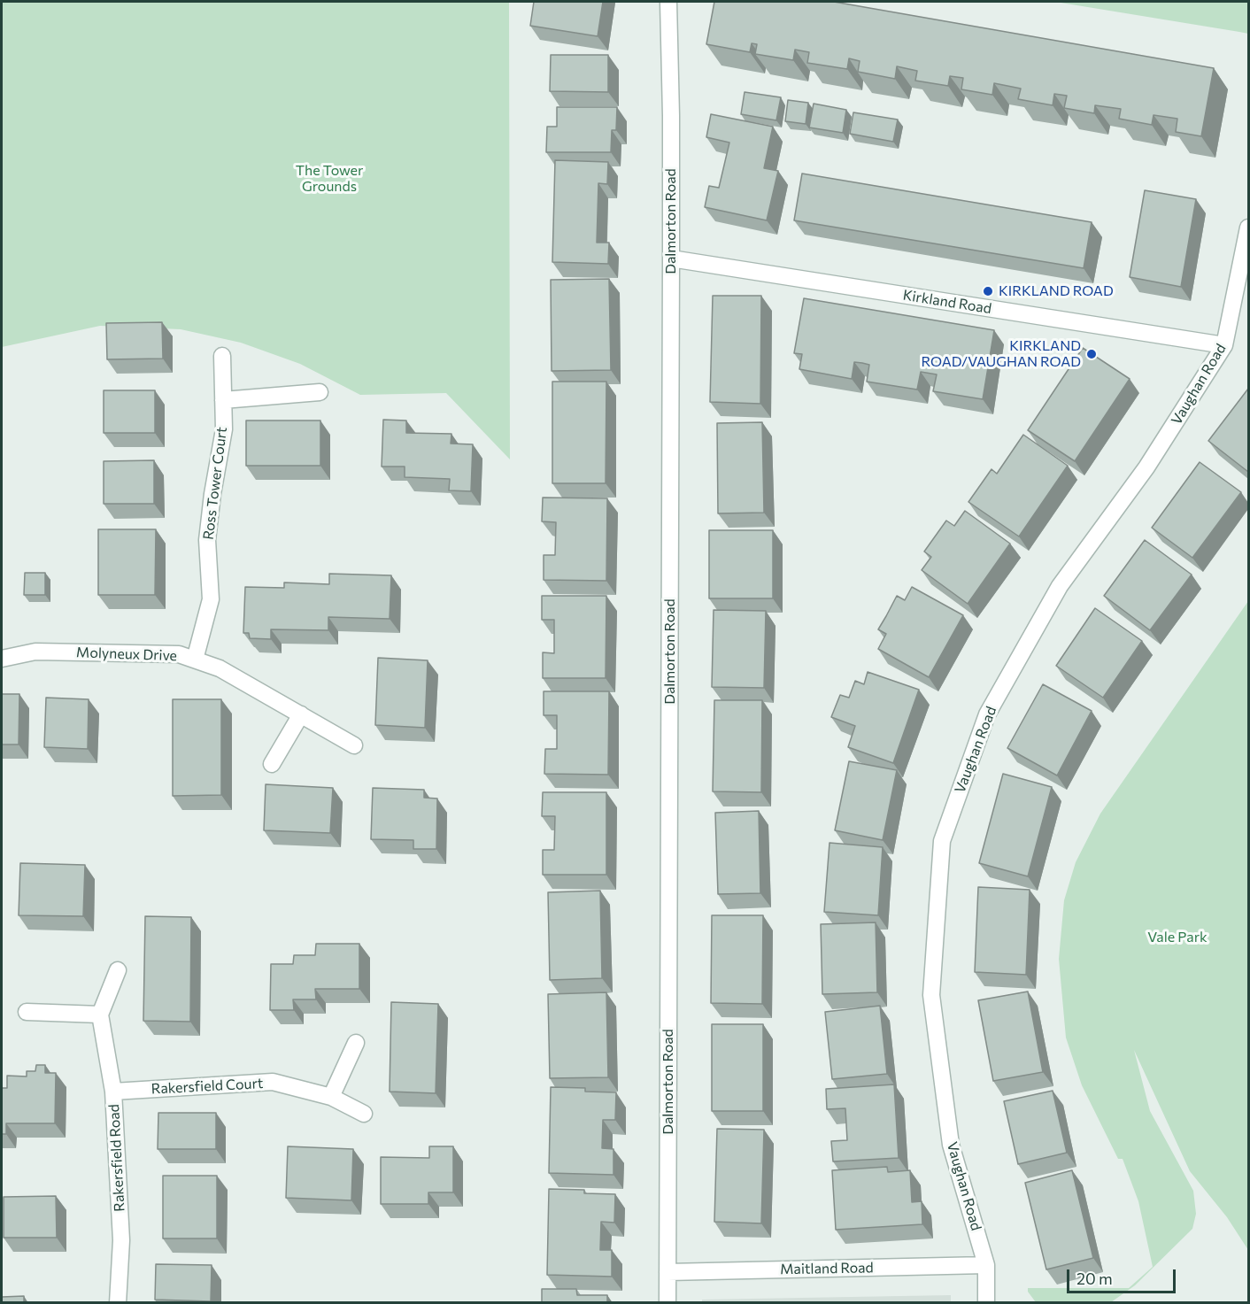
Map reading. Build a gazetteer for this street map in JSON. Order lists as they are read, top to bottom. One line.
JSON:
{"streets":{"street":["Dalmorton Road","Kirkland Road","Vaughan Road","Ross Tower Court","Molyneux Drive","Rakersfield Court","Rakersfield Road","Maitland Road"]},"crossings":[["Dalmorton Road","Kirkland Road"],["Dalmorton Road","Maitland Road"],["Kirkland Road","Vaughan Road"],["Vaughan Road","Maitland Road"],["Ross Tower Court","Molyneux Drive"],["Rakersfield Court","Rakersfield Road"]],"parks":["The Tower Grounds","Vale Park"],"places":["KIRKLAND ROAD","KIRKLAND ROAD/VAUGHAN ROAD"],"scale_bar":"20 m"}
